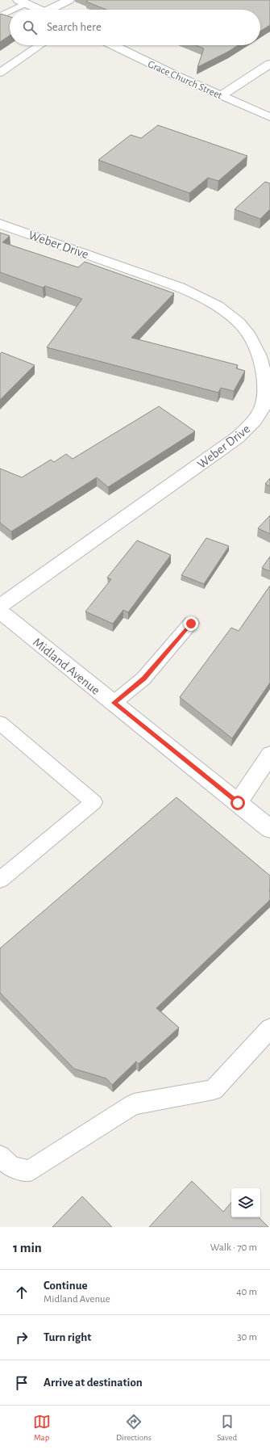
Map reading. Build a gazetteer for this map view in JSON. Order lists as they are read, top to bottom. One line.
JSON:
{"streets":{"street":["Grace Church Street","Weber Drive","Midland Avenue"]},"page":{"search":"Search here","heading":["1 min","Walk · 70 m"],"list":[["Continue","Midland Avenue","40 m"],["Turn right","30 m"],"Arrive at destination"],"nav":["Map","Directions","Saved"]}}
